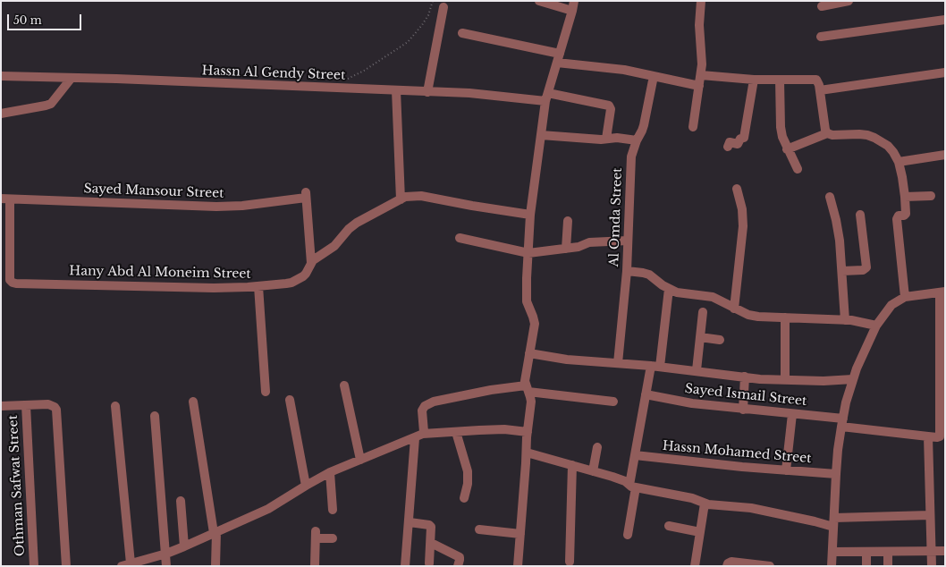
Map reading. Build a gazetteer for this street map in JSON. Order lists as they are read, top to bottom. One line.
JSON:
{"streets":{"street":["Hassn Al Gendy Street","Sayed Mansour Street","Al Omda Street","Hany Abd Al Moneim Street","Sayed Ismail Street","Hassn Mohamed Street","Othman Safwat Street"]},"crossings":[["Sayed Mansour Street","Hany Abd Al Moneim Street"]],"scale_bar":"50 m"}
